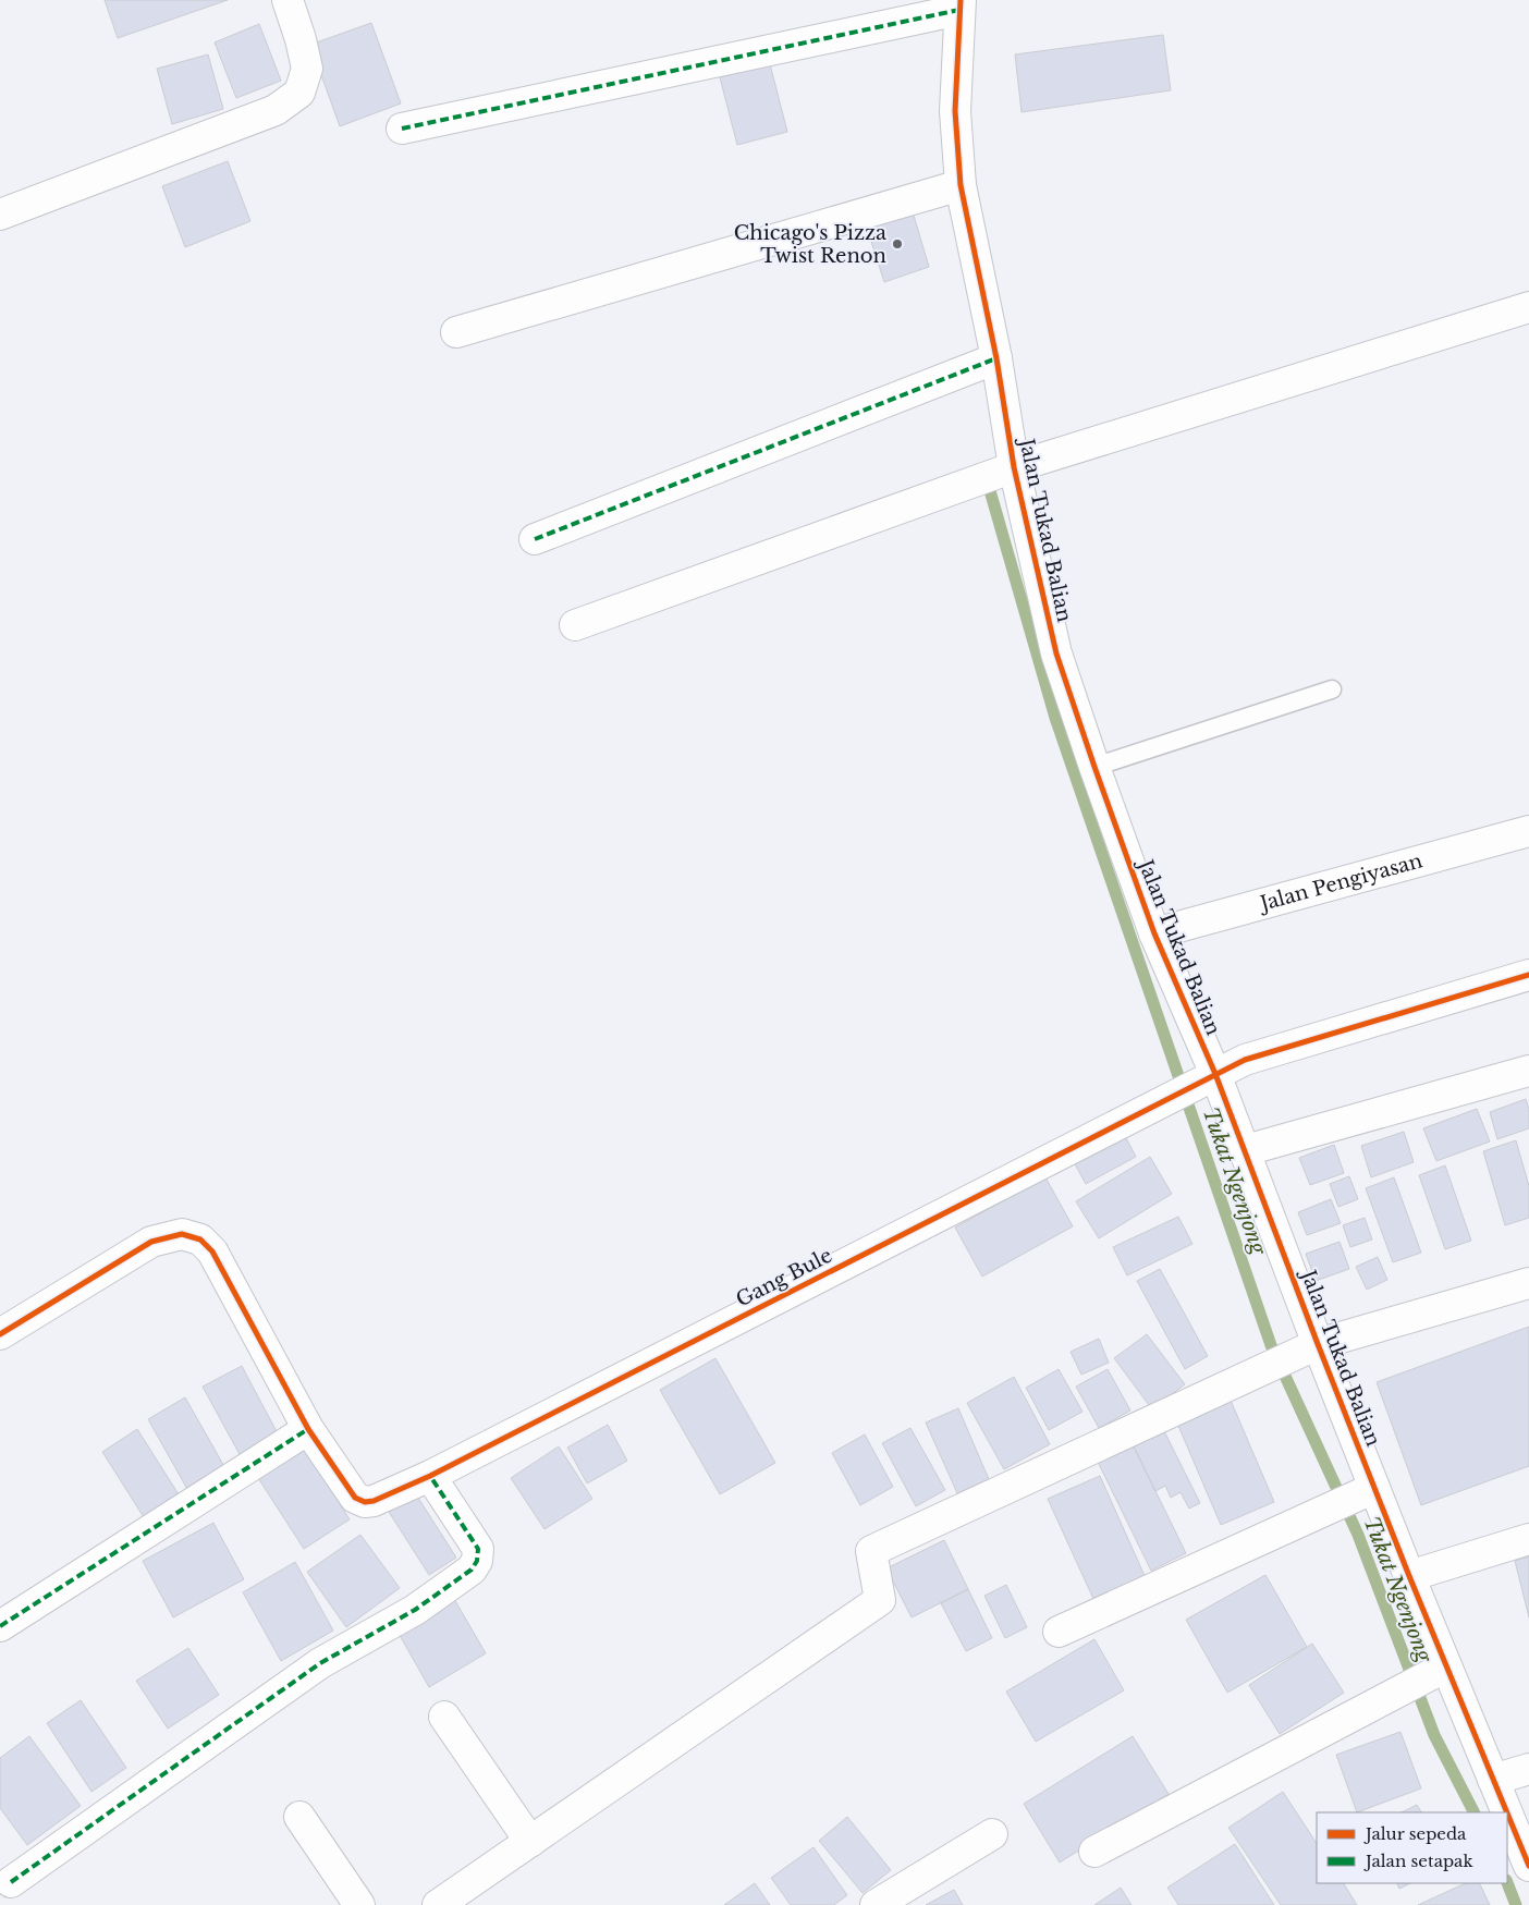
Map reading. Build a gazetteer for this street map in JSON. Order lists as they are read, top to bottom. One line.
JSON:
{"streets":{"street":["Jalan Tukad Balian","Jalan Pengiyasan","Gang Bule"]},"crossings":[["Jalan Tukad Balian","Jalan Pengiyasan"],["Jalan Tukad Balian","Gang Bule"]],"water":["Tukat Ngenjong"],"places":["Chicago's Pizza Twist Renon"],"legend":["Jalur sepeda","Jalan setapak"]}
